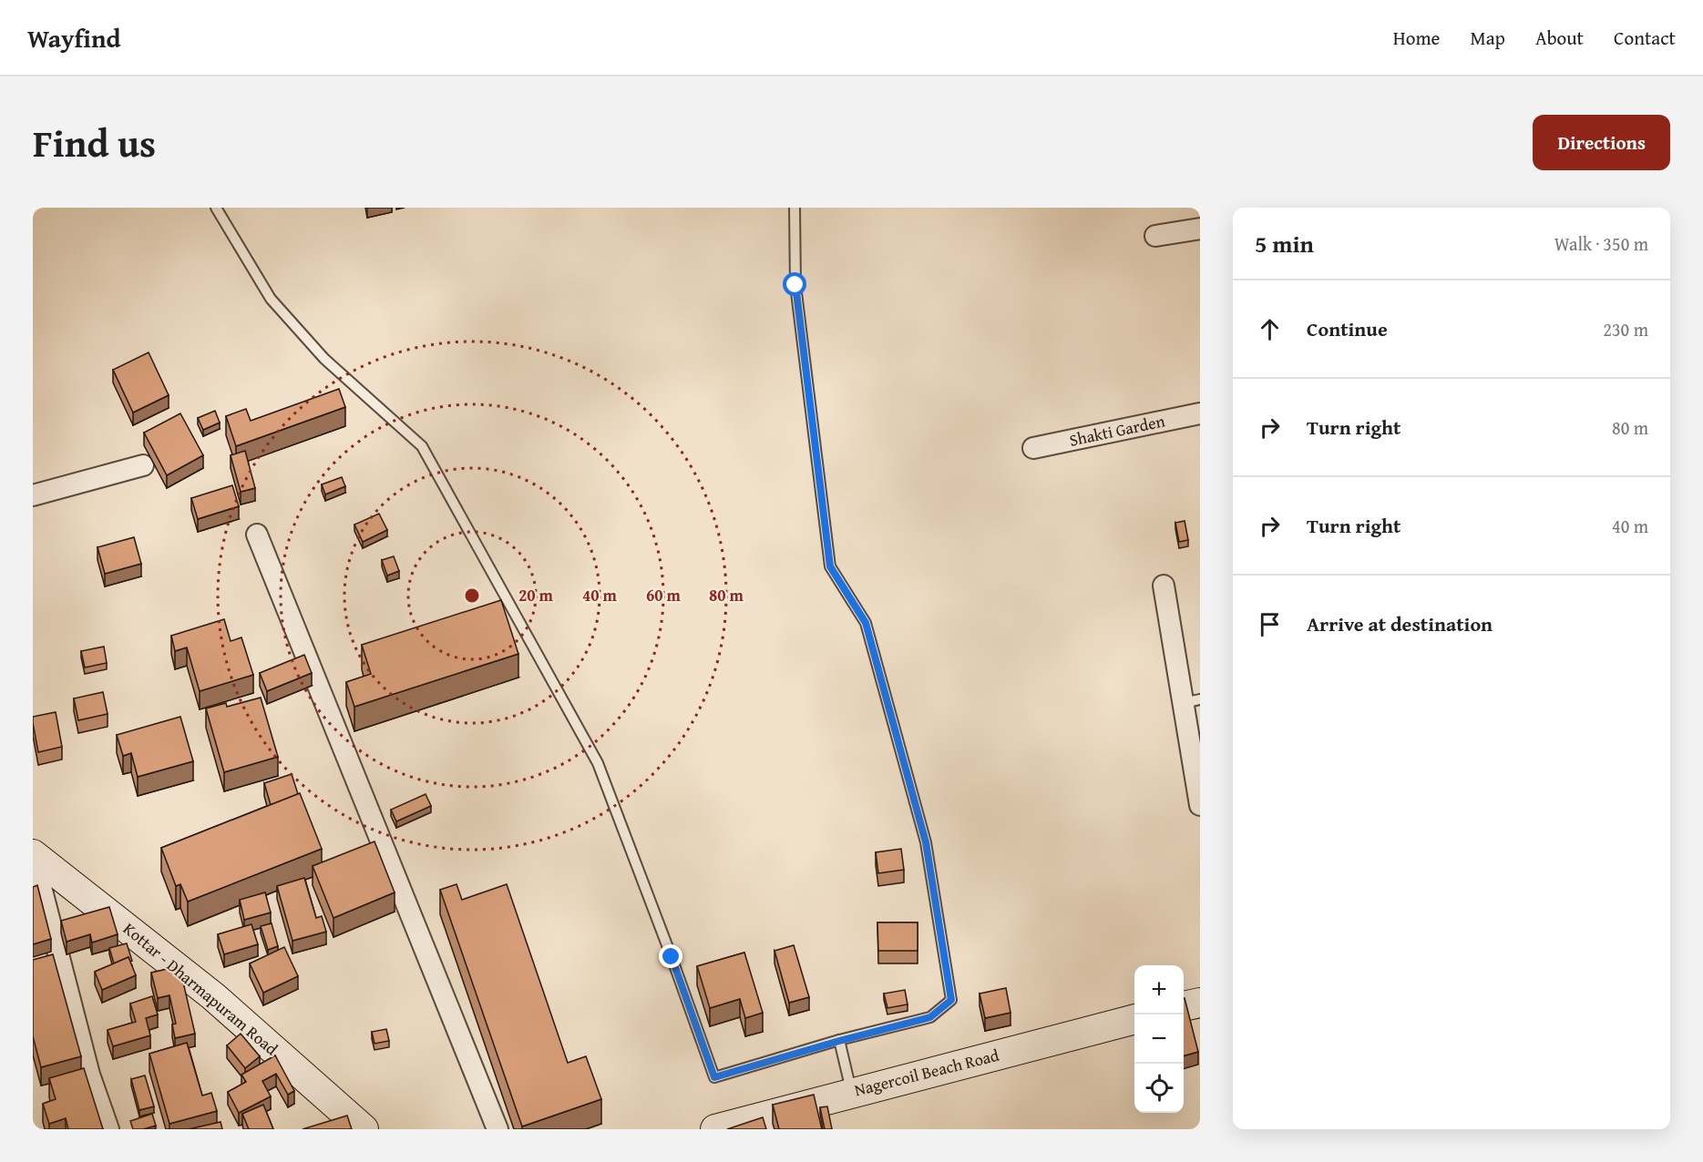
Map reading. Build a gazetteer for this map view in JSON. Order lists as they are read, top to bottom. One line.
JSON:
{"streets":{"main road":["Kottar - Dharmapuram Road","Nagercoil Beach Road"],"street":["Shakti Garden"]},"page":{"header":"Wayfind","nav":["Home","Map","About","Contact"],"title":"Find us","buttons":"Directions","heading":["5 min","Walk · 350 m"],"list":[["Continue","230 m"],["Turn right","80 m"],["Turn right","40 m"],"Arrive at destination"],"map_buttons":["+","−"]},"rings":["20 m","40 m","60 m","80 m"]}
